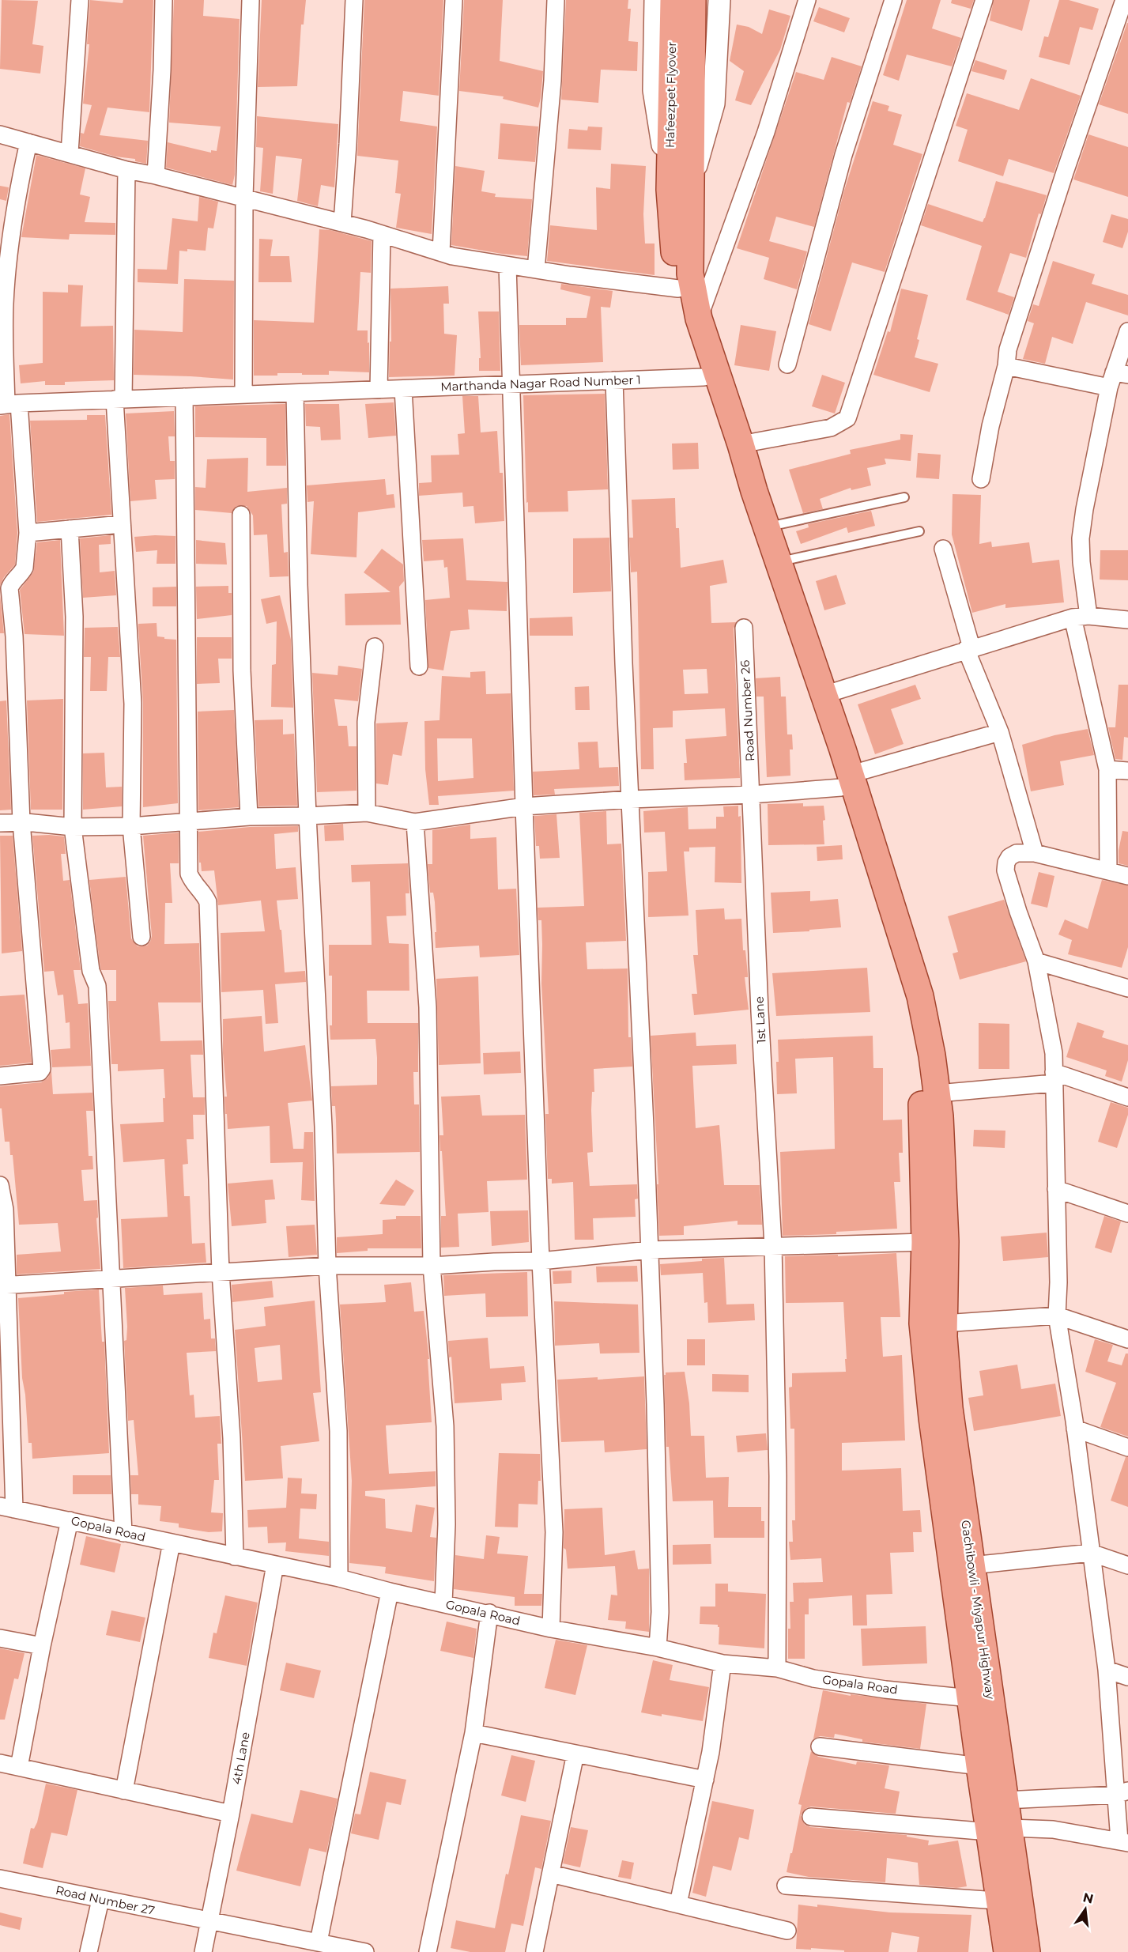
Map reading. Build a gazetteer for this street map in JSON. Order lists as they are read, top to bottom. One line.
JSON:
{"streets":{"main road":["Hafeezpet Flyover","Gachibowli - Miyapur Highway"],"street":["Marthanda Nagar Road Number 1","Road Number 26","1st Lane","Gopala Road","4th Lane","Road Number 27"]},"crossings":[["Road Number 26","1st Lane"],["1st Lane","Gopala Road"],["Gopala Road","Gachibowli - Miyapur Highway"],["Gopala Road","4th Lane"],["4th Lane","Road Number 27"]],"north":"top"}
